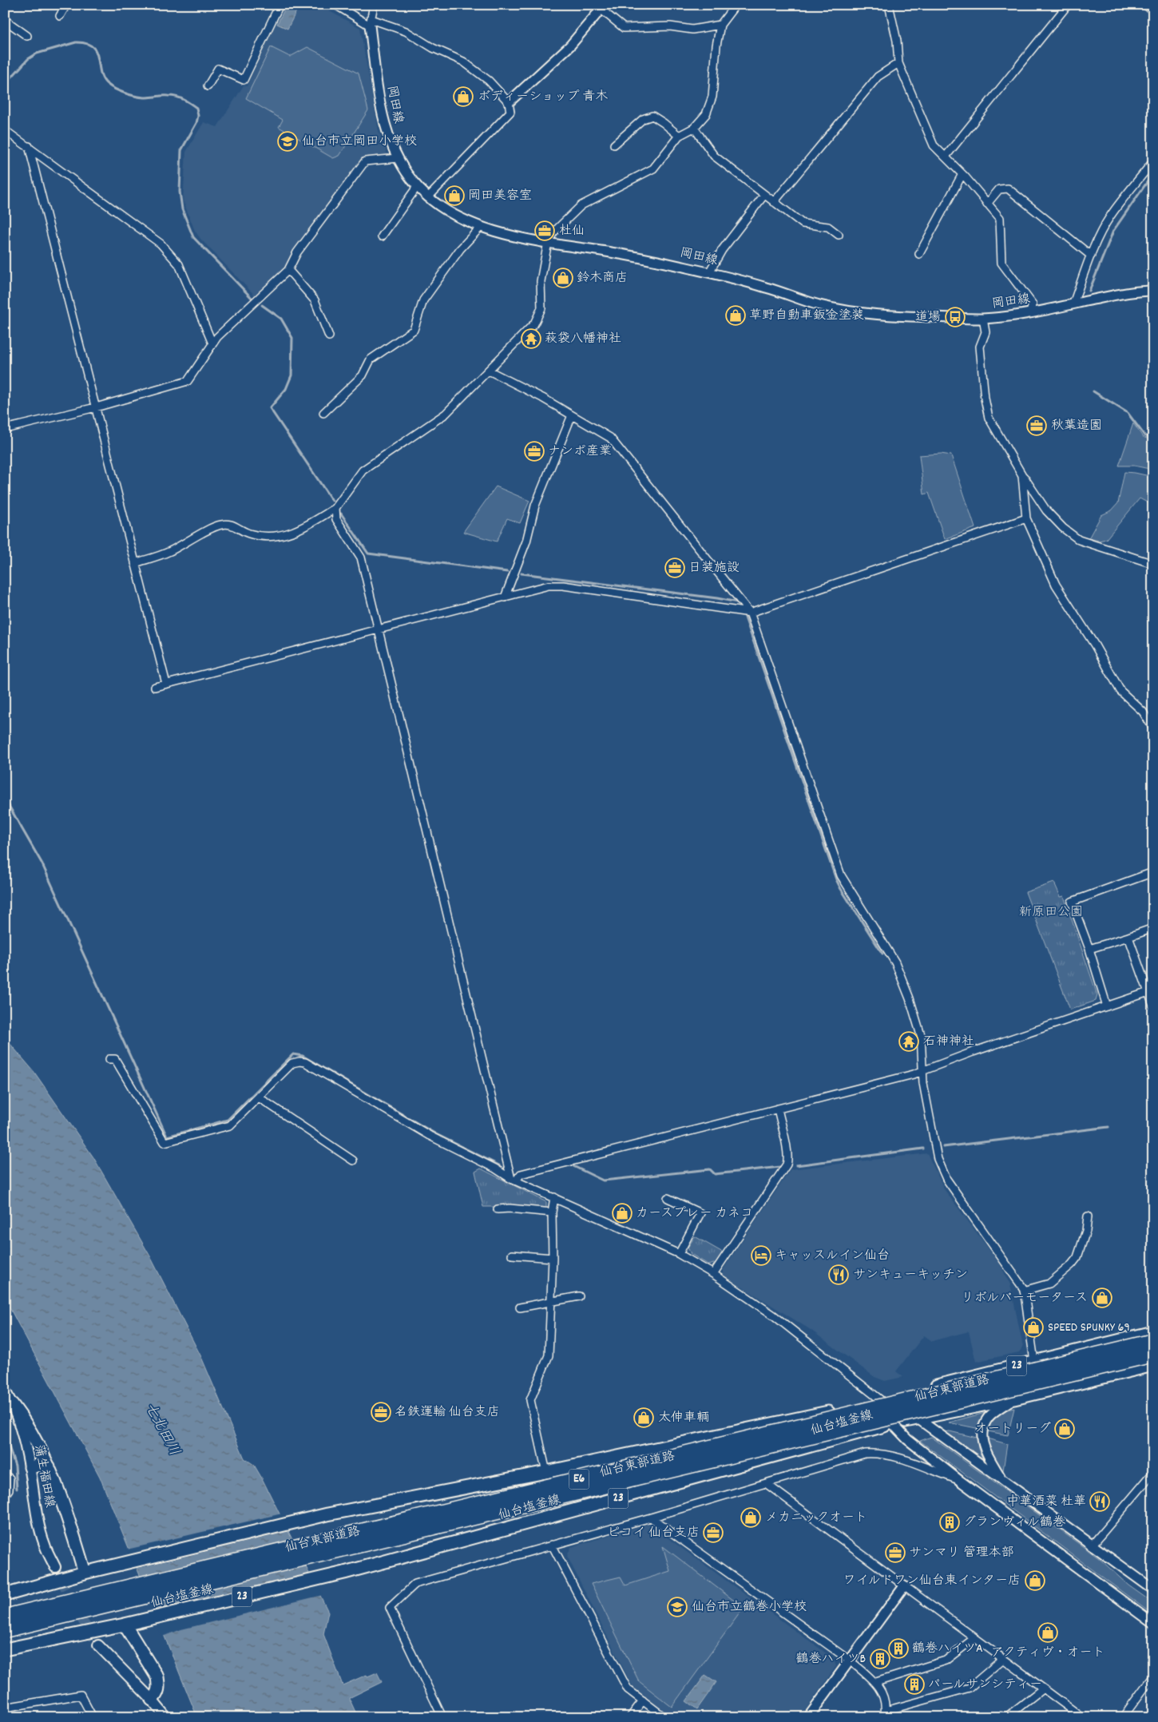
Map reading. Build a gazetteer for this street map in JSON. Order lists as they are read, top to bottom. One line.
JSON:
{"streets":{"highway":["仙台東部道路","E6"],"main road":["23","仙台塩釜線","蒲生福田線"],"street":["岡田線"]},"water":["七北田川"],"parks":["新原田公園"],"places":{"shop":["ボディーショップ 青木","岡田美容室","鈴木商店","草野自動車鈑金塗装","カースプレー カネコ","リボルバーモータース","SPEED SPUNKY 69","太伸車輌","オートリーグ","メカニックオート","ワイルドワン仙台東インター店","アクティヴ・オート"],"school or university":["仙台市立岡田小学校","仙台市立鶴巻小学校"],"office":["杜仙","秋葉造園","ナンポ産業","日装施設","名鉄運輸 仙台支店","ピコイ 仙台支店","サンマリ 管理本部"],"bus stop":["道場"],"temple":["萩袋八幡神社","石神神社"],"hotel":["キャッスルイン仙台"],"restaurant":["サンキューキッチン","中華酒菜 杜華"],"building":["グランヴィル鶴巻","鶴巻ハイツA","鶴巻ハイツB","パールサンシティー"]}}
